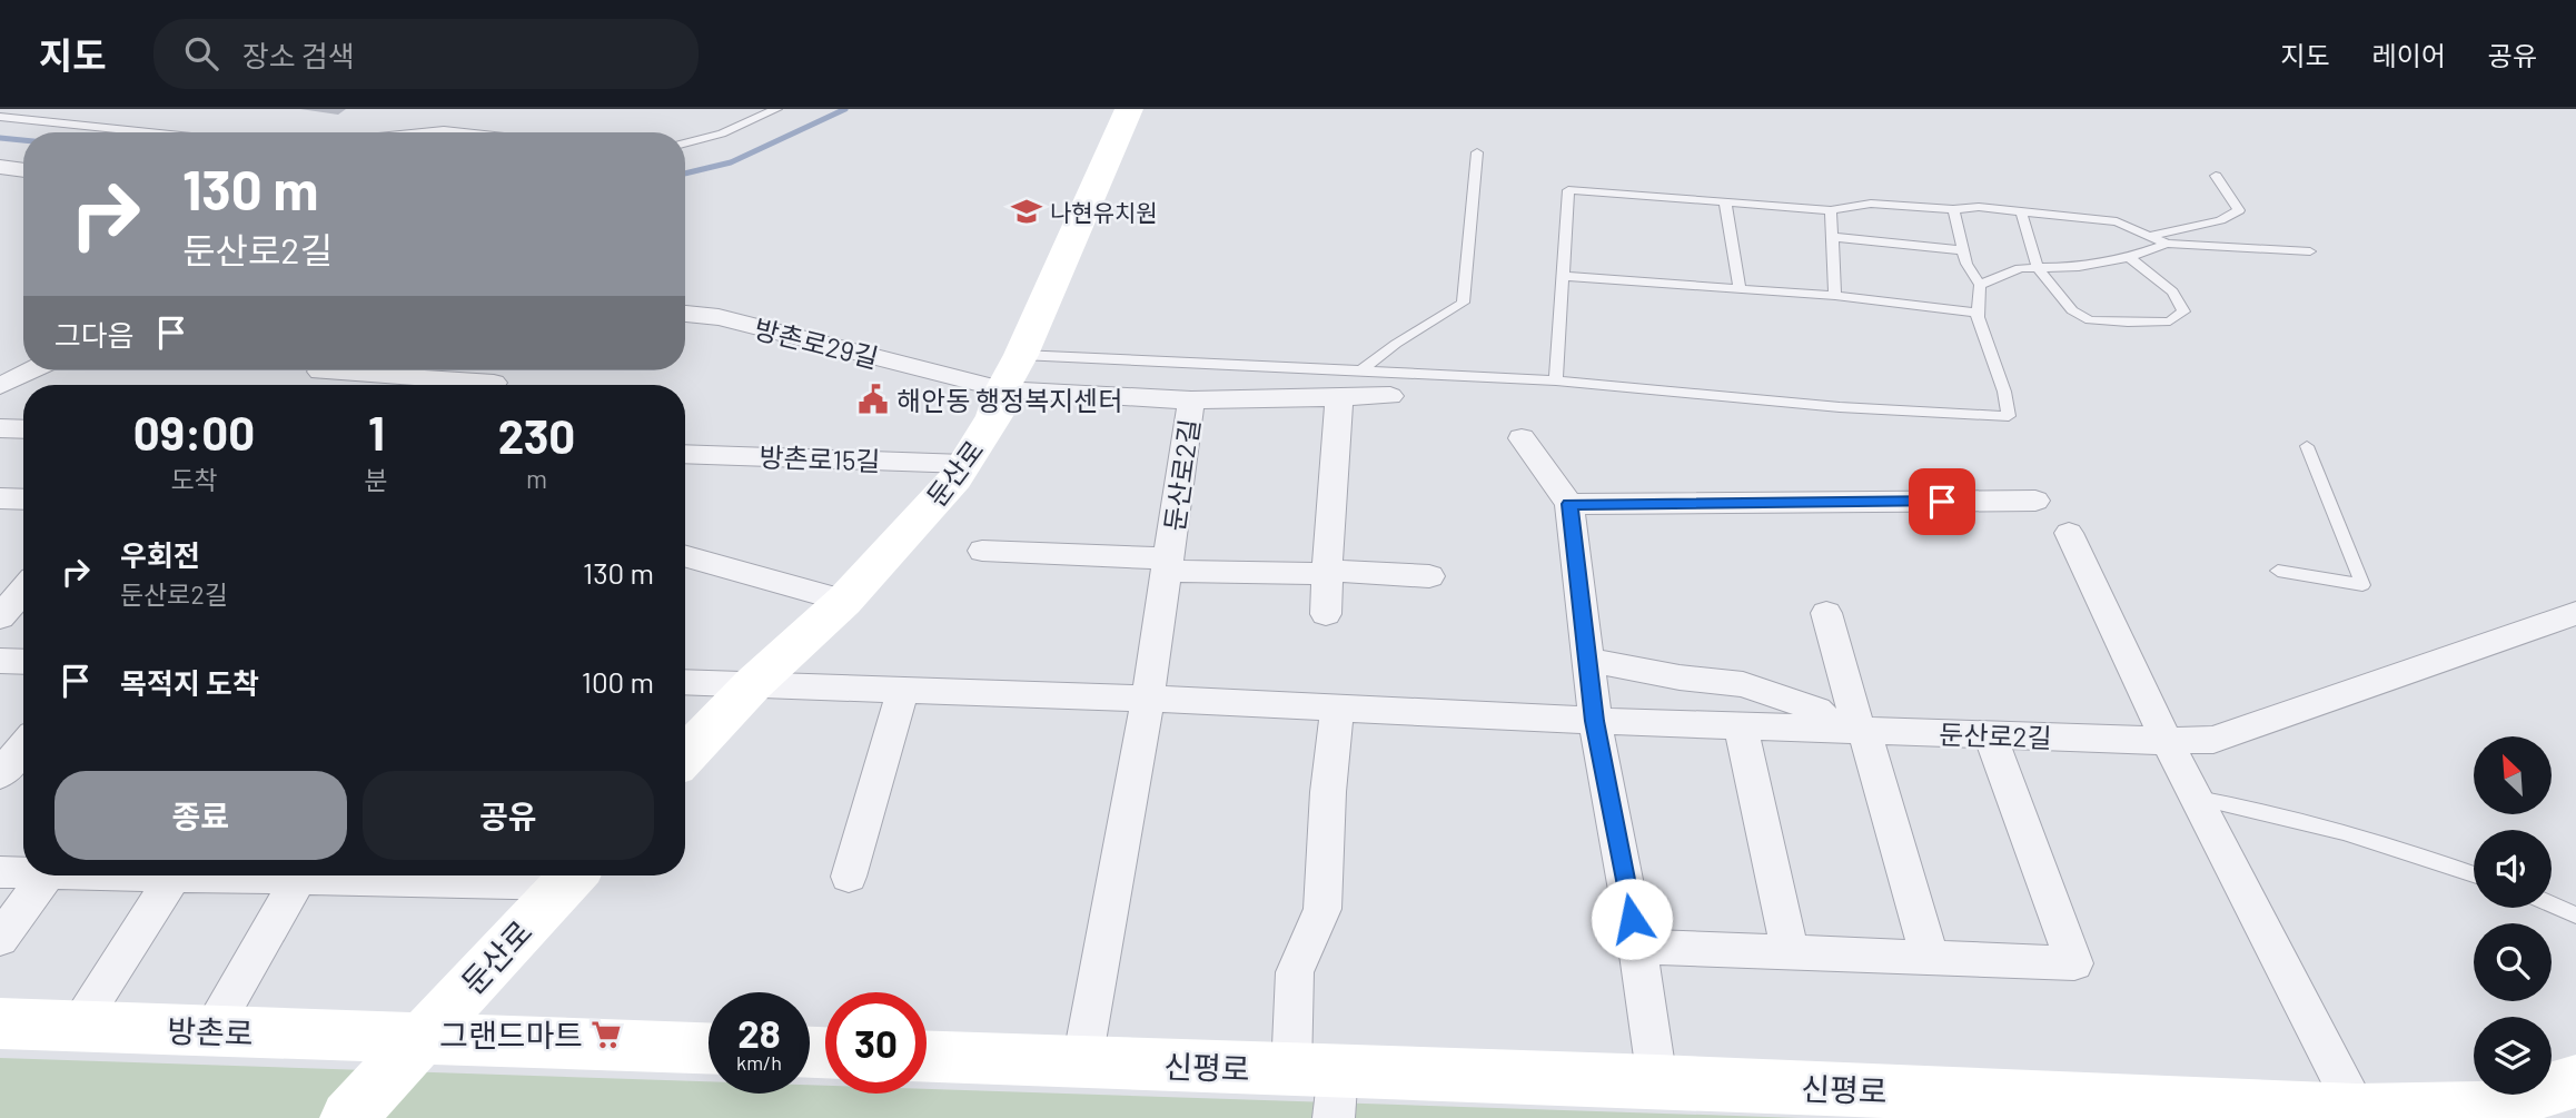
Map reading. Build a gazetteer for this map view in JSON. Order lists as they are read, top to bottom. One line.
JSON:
{"streets":{"street":["방촌로29길","방촌로15길","둔산로","둔산로2길","방촌로","신평로"]},"crossings":[["방촌로29길","둔산로"],["방촌로29길","둔산로2길"],["방촌로15길","둔산로"],["둔산로","둔산로2길"],["둔산로","방촌로"],["둔산로2길","신평로"]],"places":{"school or university":["나현유치원"],"public building":["해안동 행정복지센터"],"supermarket":["그랜드마트"]},"north":"top left","page":{"header":"지도","search":"장소 검색","nav":["지도","레이어","공유"],"turn":["130 m","둔산로2길"],"then":"그다음","eta":["09:00","도착","1","분","230","m"],"list":[{"name":"우회전","note":"둔산로2길","value":"130 m"},{"name":"목적지 도착","value":"100 m"}],"buttons":["종료","공유"],"speed":"28 km/h","limit":"30"}}
